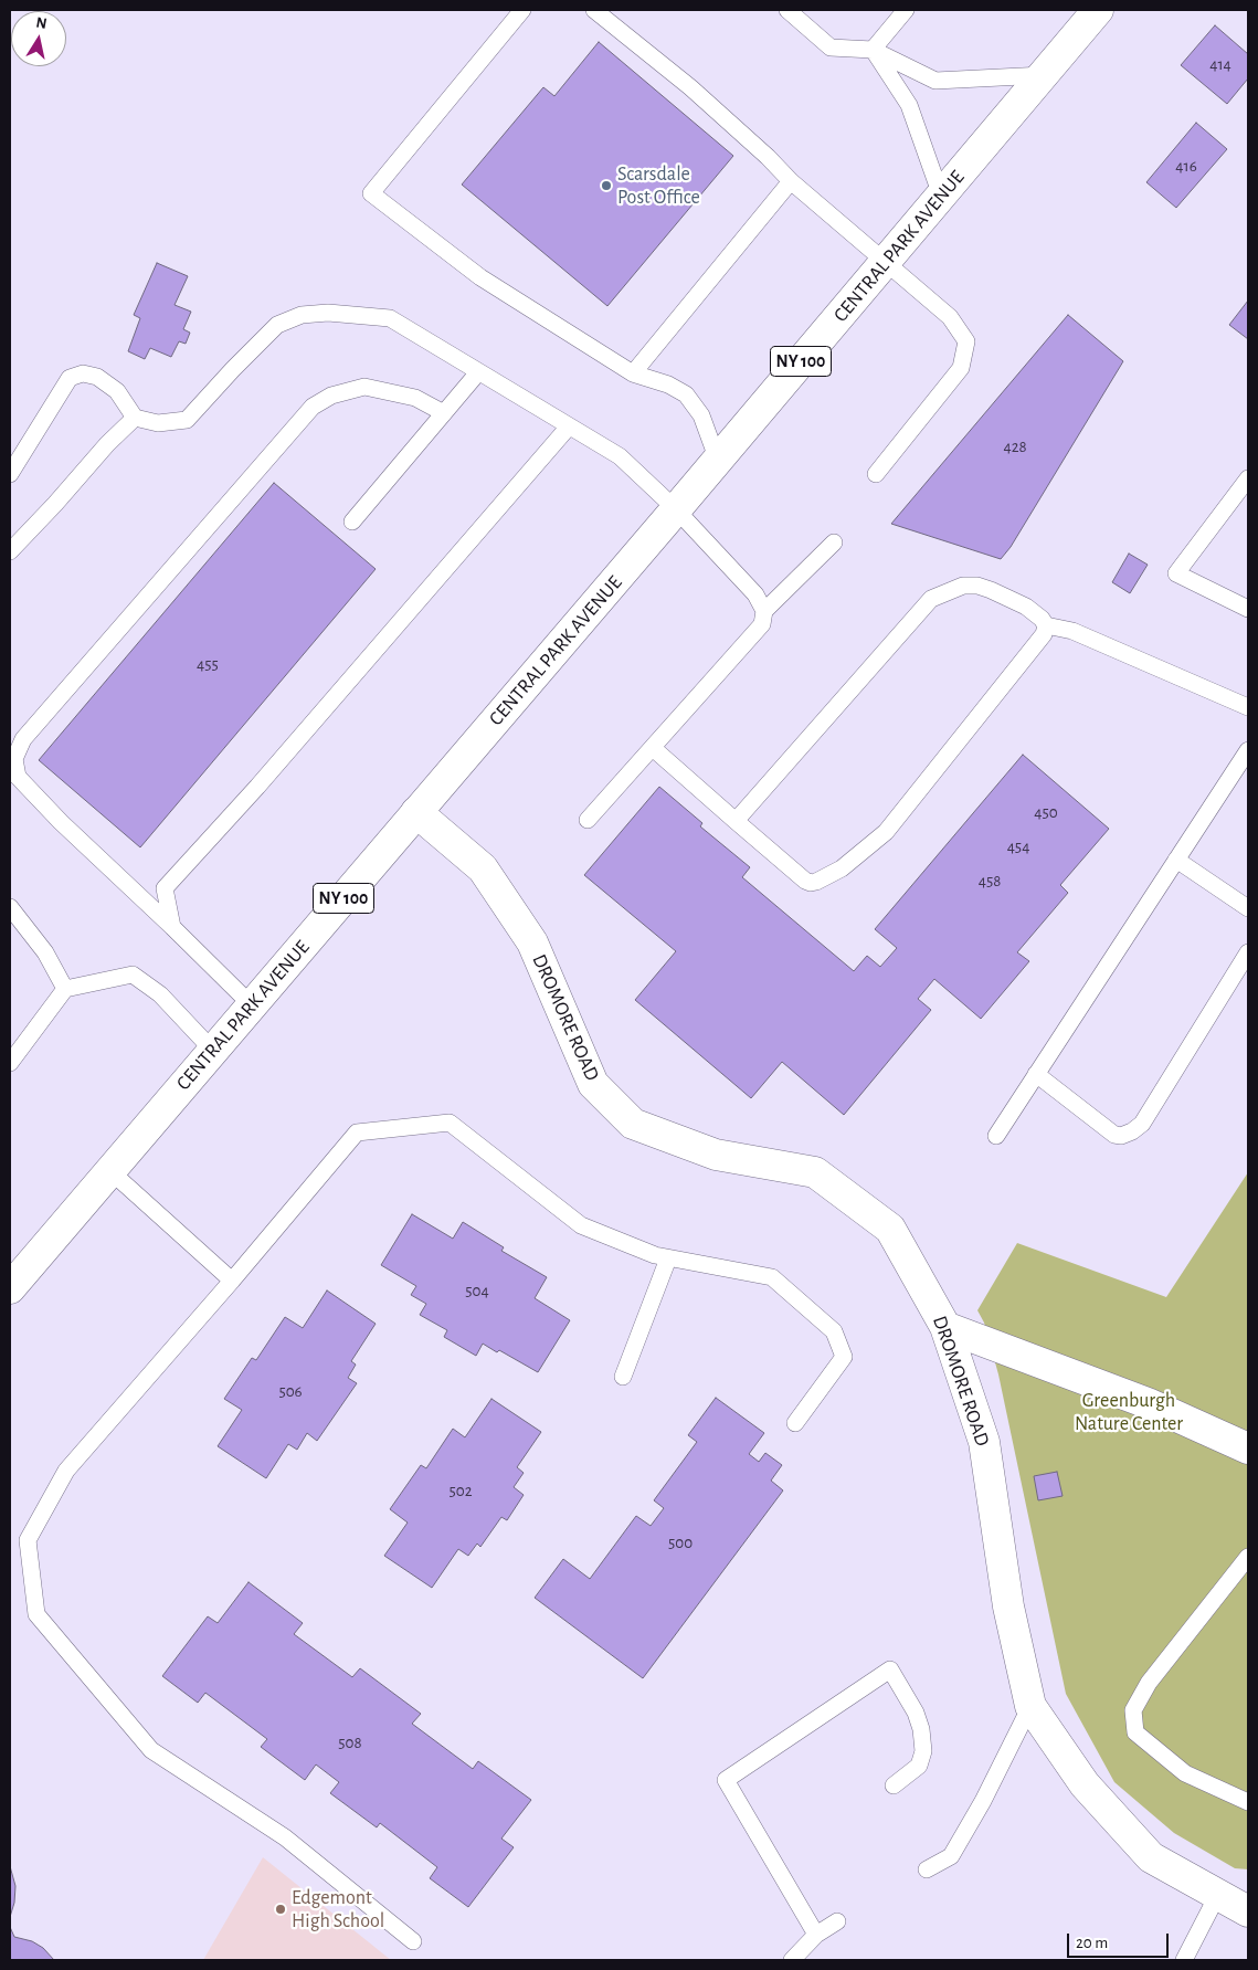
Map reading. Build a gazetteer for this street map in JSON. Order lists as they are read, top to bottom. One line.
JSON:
{"streets":{"street":["CENTRAL PARK AVENUE","NY 100","DROMORE ROAD"]},"crossings":[["CENTRAL PARK AVENUE","DROMORE ROAD"]],"parks":["Greenburgh Nature Center"],"places":["Scarsdale Post Office","Edgemont High School"],"house_numbers":["414","416","428","455","450","454","458","504","506","502","500","508"],"scale_bar":"20 m","north":"top"}
